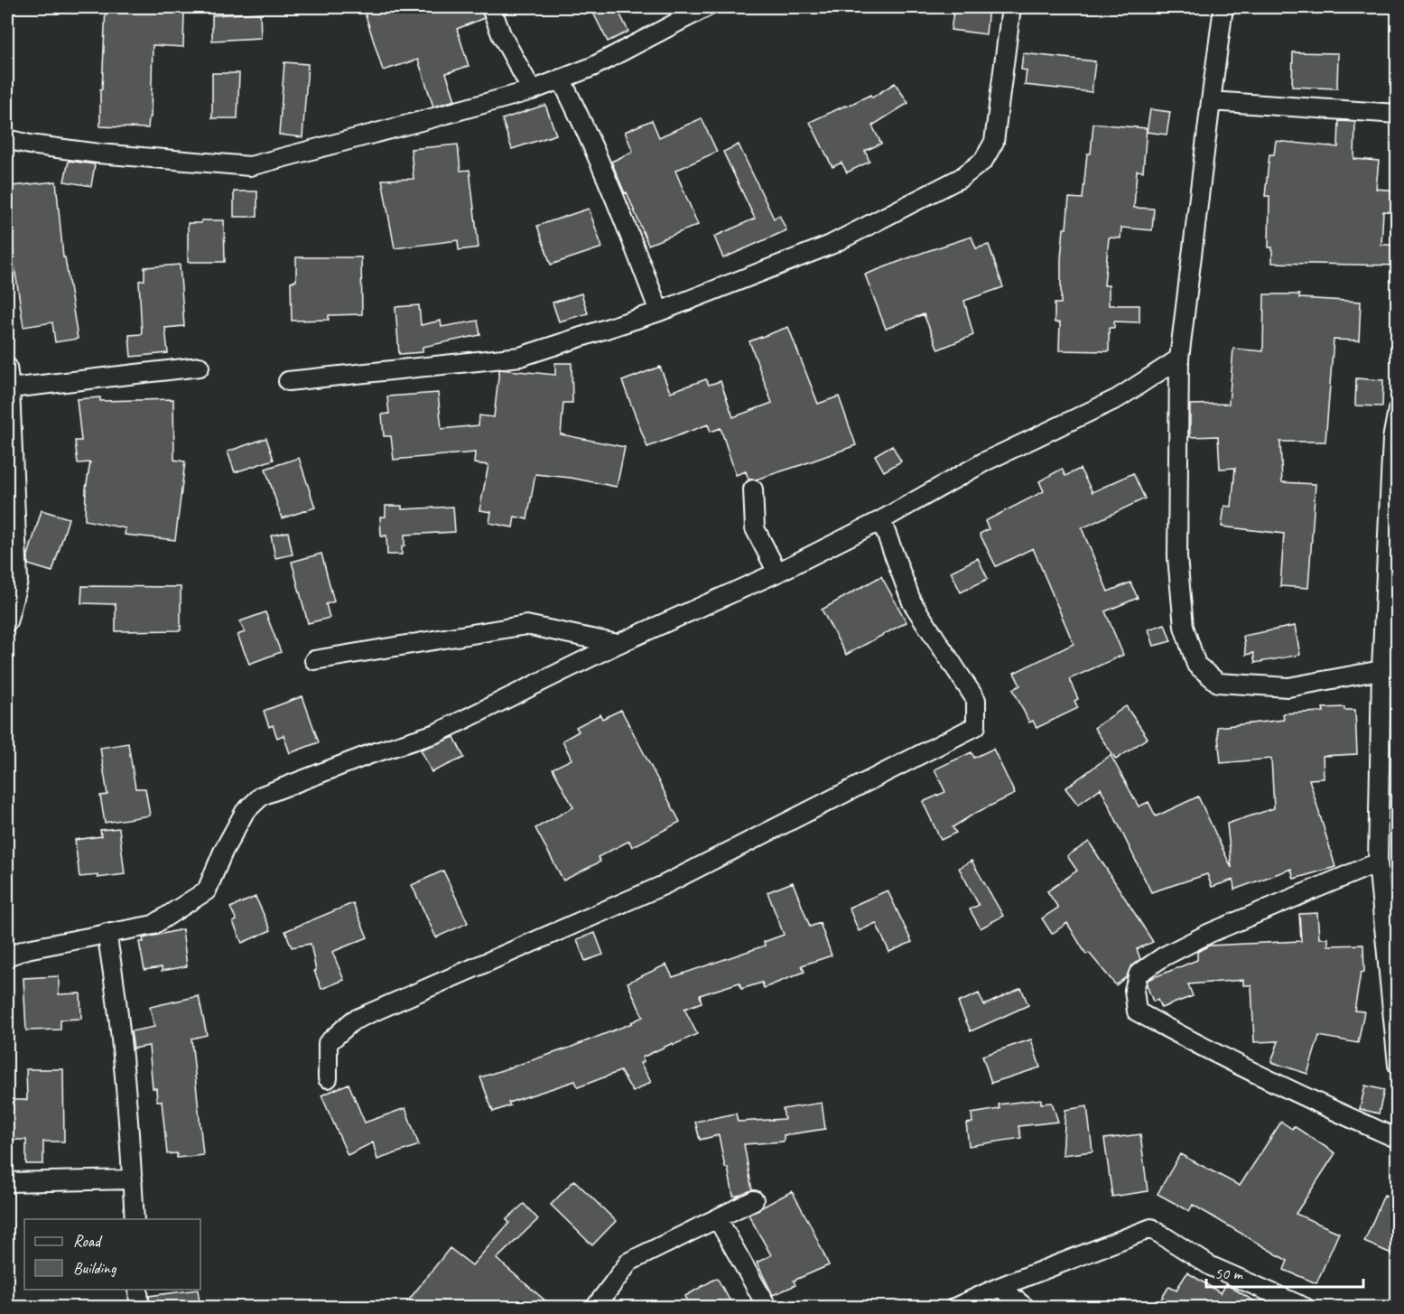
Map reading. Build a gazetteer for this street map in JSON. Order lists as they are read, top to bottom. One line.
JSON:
{"legend":["Road","Building"],"scale_bar":"50 m"}
